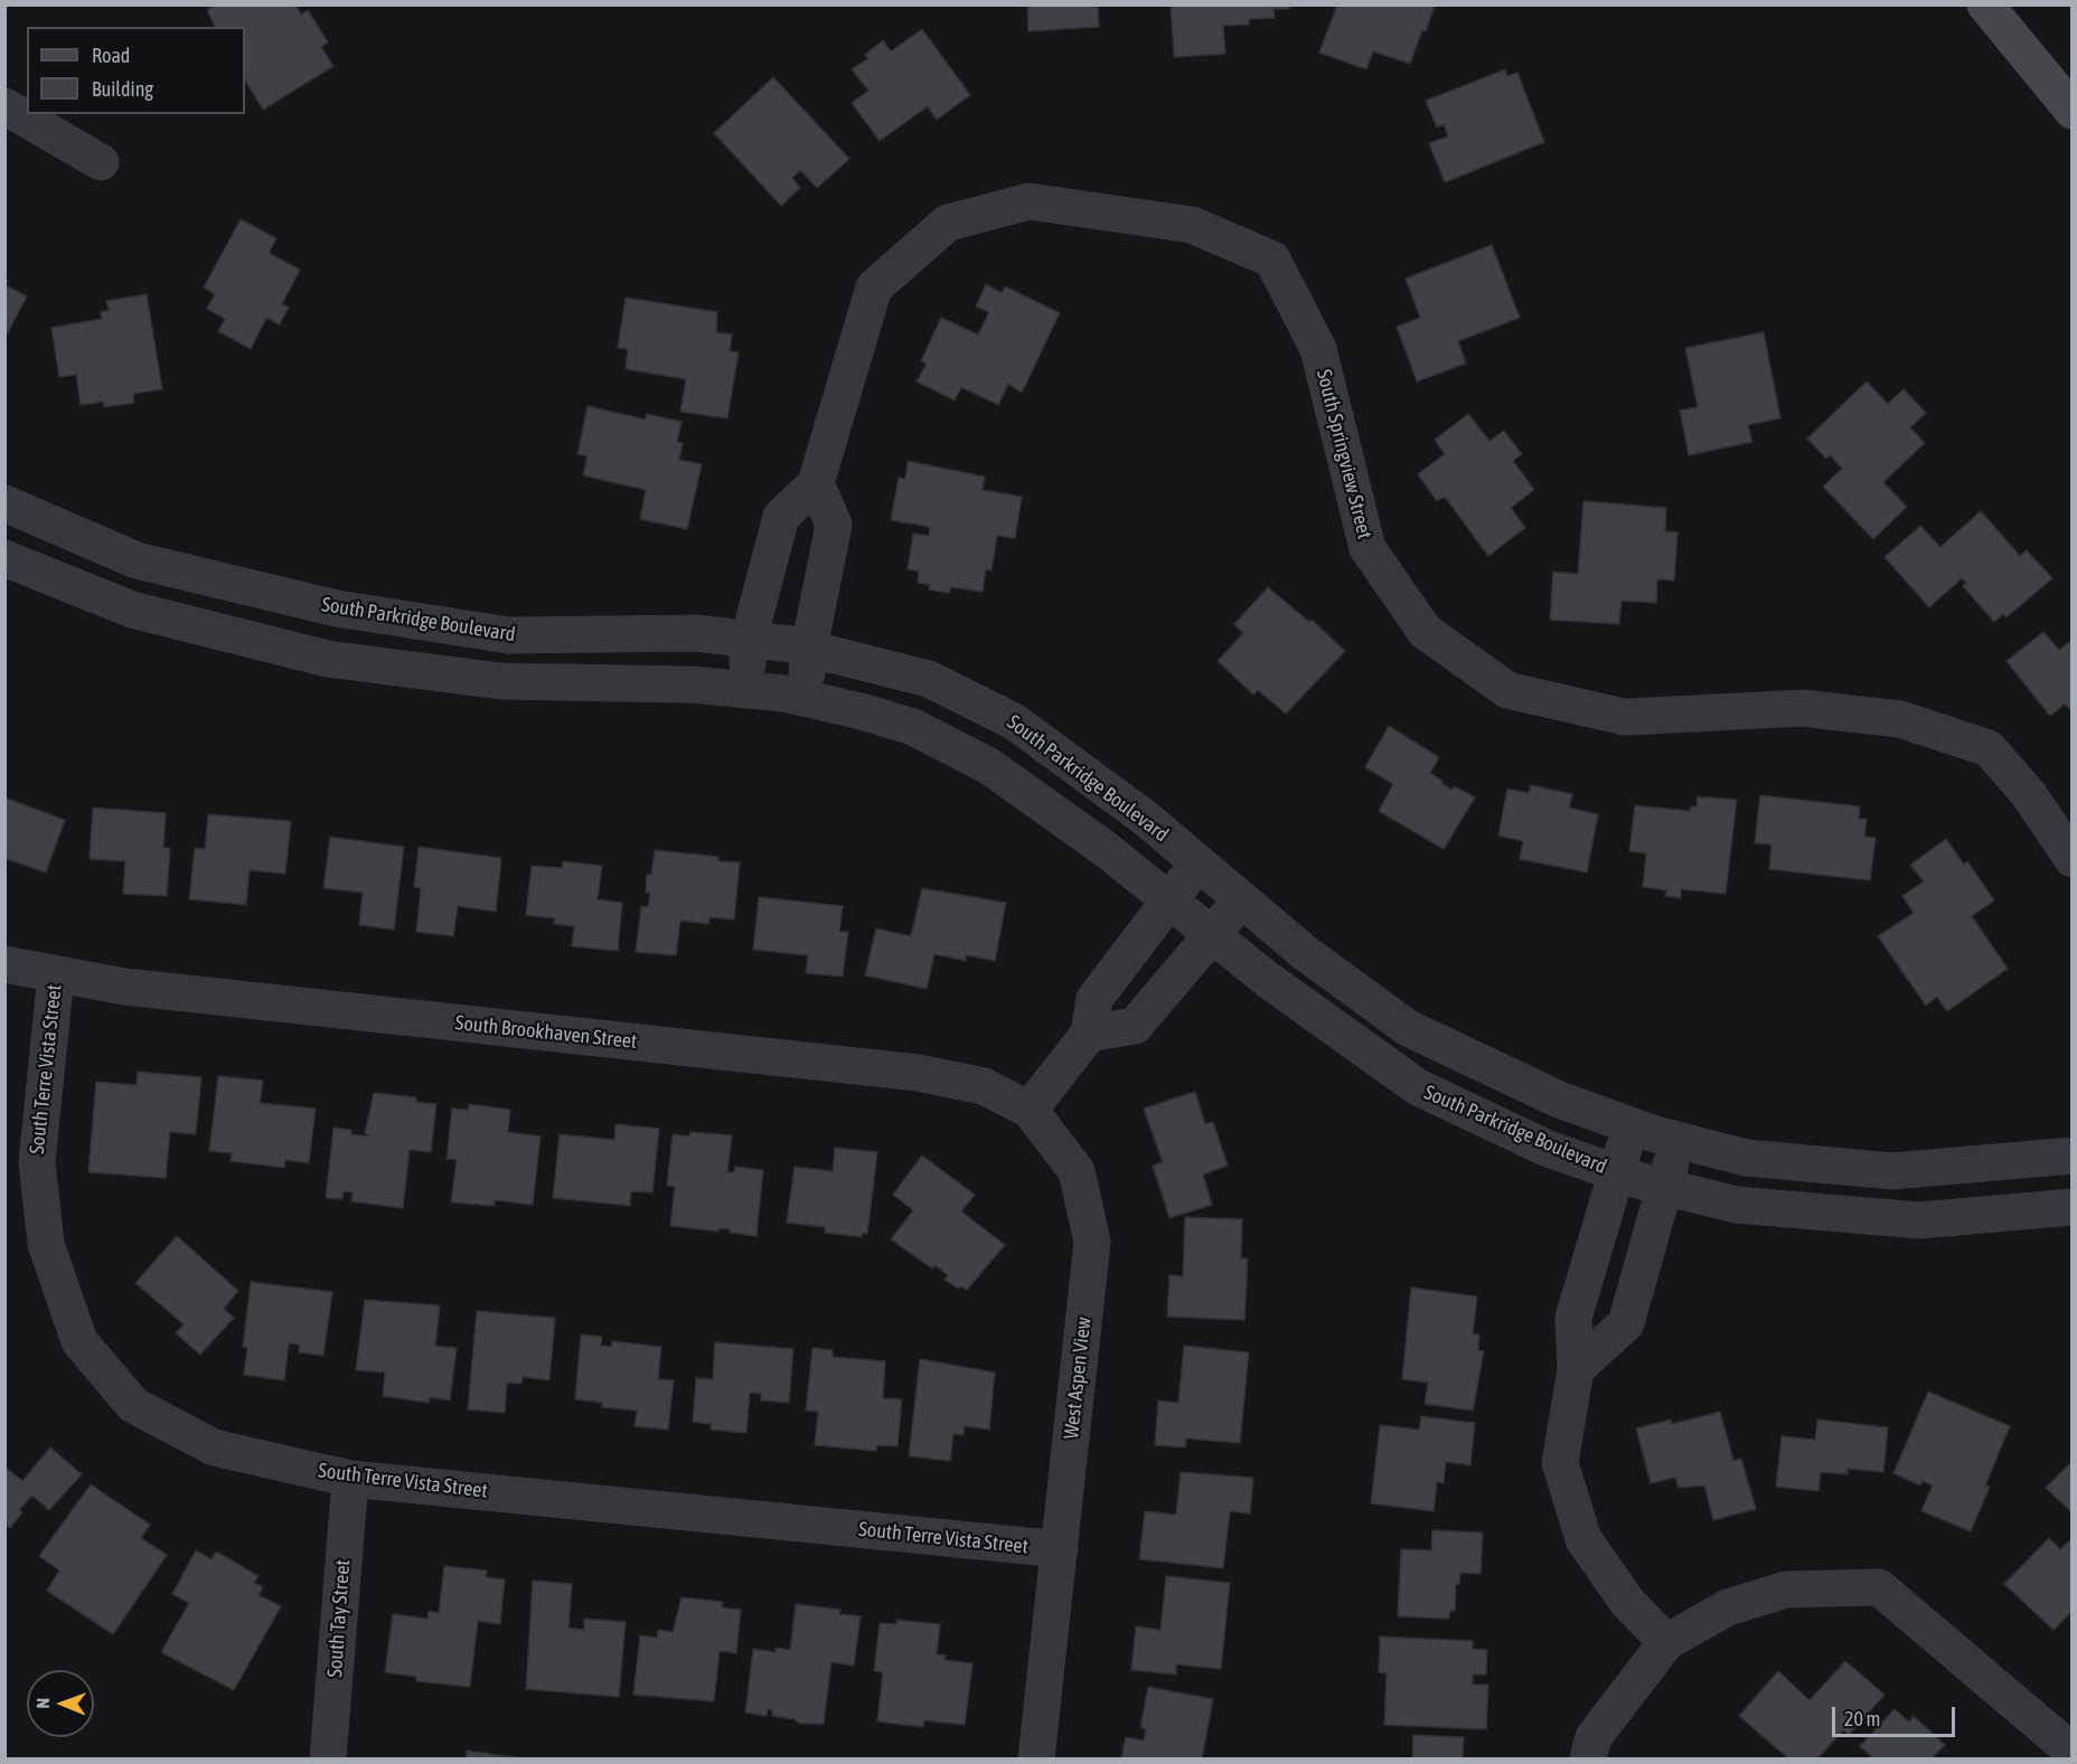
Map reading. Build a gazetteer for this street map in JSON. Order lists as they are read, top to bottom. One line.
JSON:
{"streets":{"street":["South Springview Street","South Parkridge Boulevard","South Brookhaven Street","South Terre Vista Street","West Aspen View","South Tay Street"]},"crossings":[["South Springview Street","South Parkridge Boulevard"],["South Brookhaven Street","South Terre Vista Street"],["South Brookhaven Street","West Aspen View"],["South Terre Vista Street","West Aspen View"],["South Terre Vista Street","South Tay Street"]],"legend":["Road","Building"],"scale_bar":"20 m","north":"left"}
